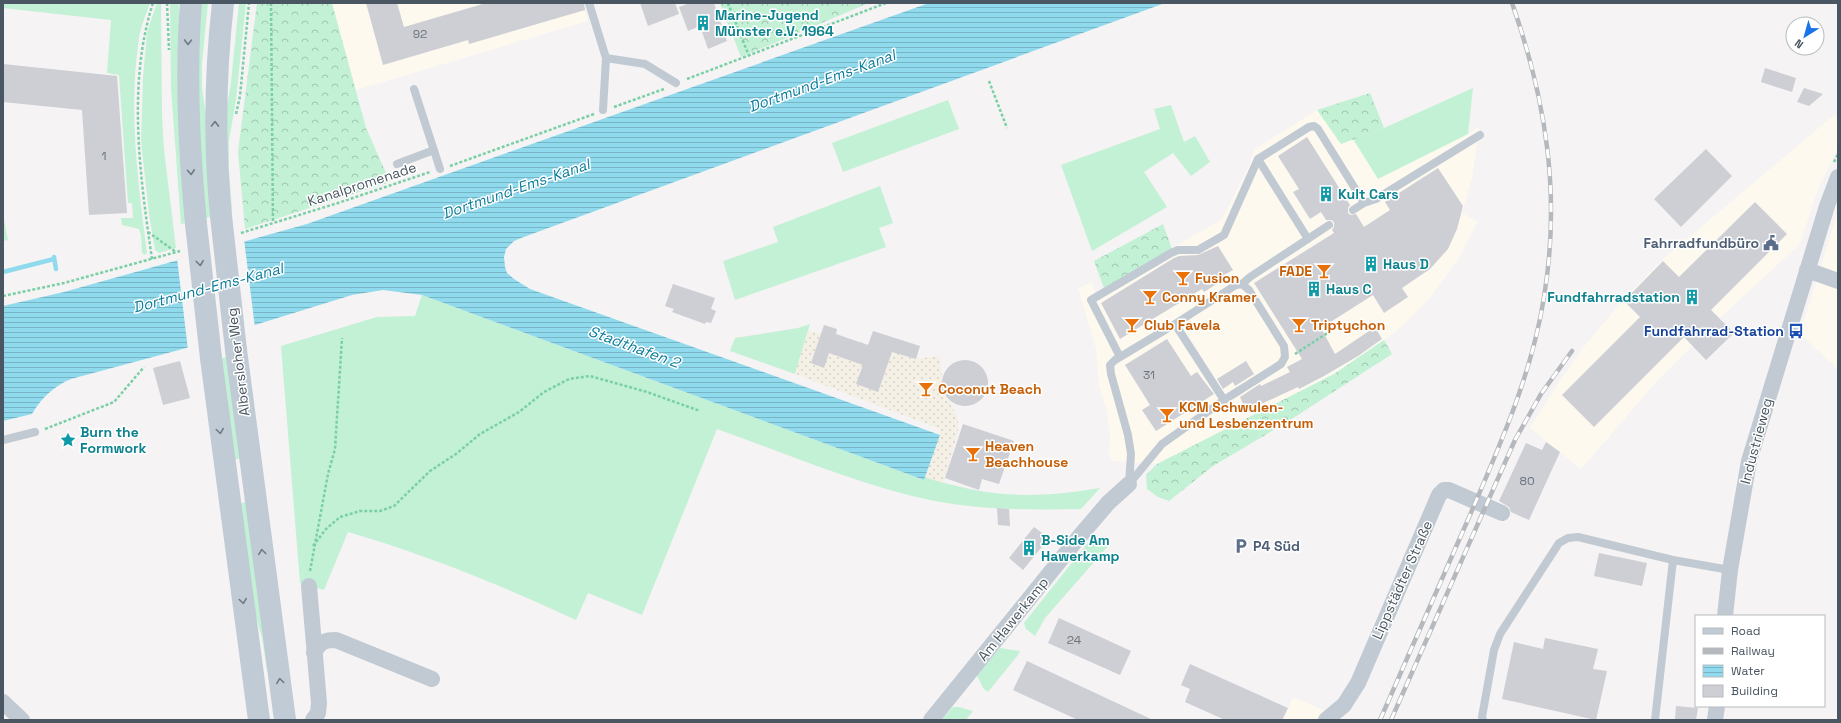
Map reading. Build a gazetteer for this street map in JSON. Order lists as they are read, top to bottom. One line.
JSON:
{"streets":{"main road":["Albersloher Weg"],"street":["Industrieweg","Lippstädter Straße","Am Hawerkamp"],"path":["Kanalpromenade"]},"water":["Dortmund-Ems-Kanal","Stadthafen 2"],"places":{"building":["Marine-Jugend Münster e.V. 1964","Kult Cars","Haus D","Haus C","Fundfahrradstation","B-Side Am Hawerkamp"],"public building":["Fahrradfundbüro"],"bar":["FADE","Fusion","Conny Kramer","Club Favela","Triptychon","Coconut Beach","KCM Schwulen- und Lesbenzentrum","Heaven Beachhouse"],"bus stop":["Fundfahrrad-Station"],"place":["Burn the Formwork"],"parking":["P4 Süd"]},"house_numbers":["92","1","31","80","24"],"legend":["Road","Railway","Water","Building"],"north":"bottom left"}
